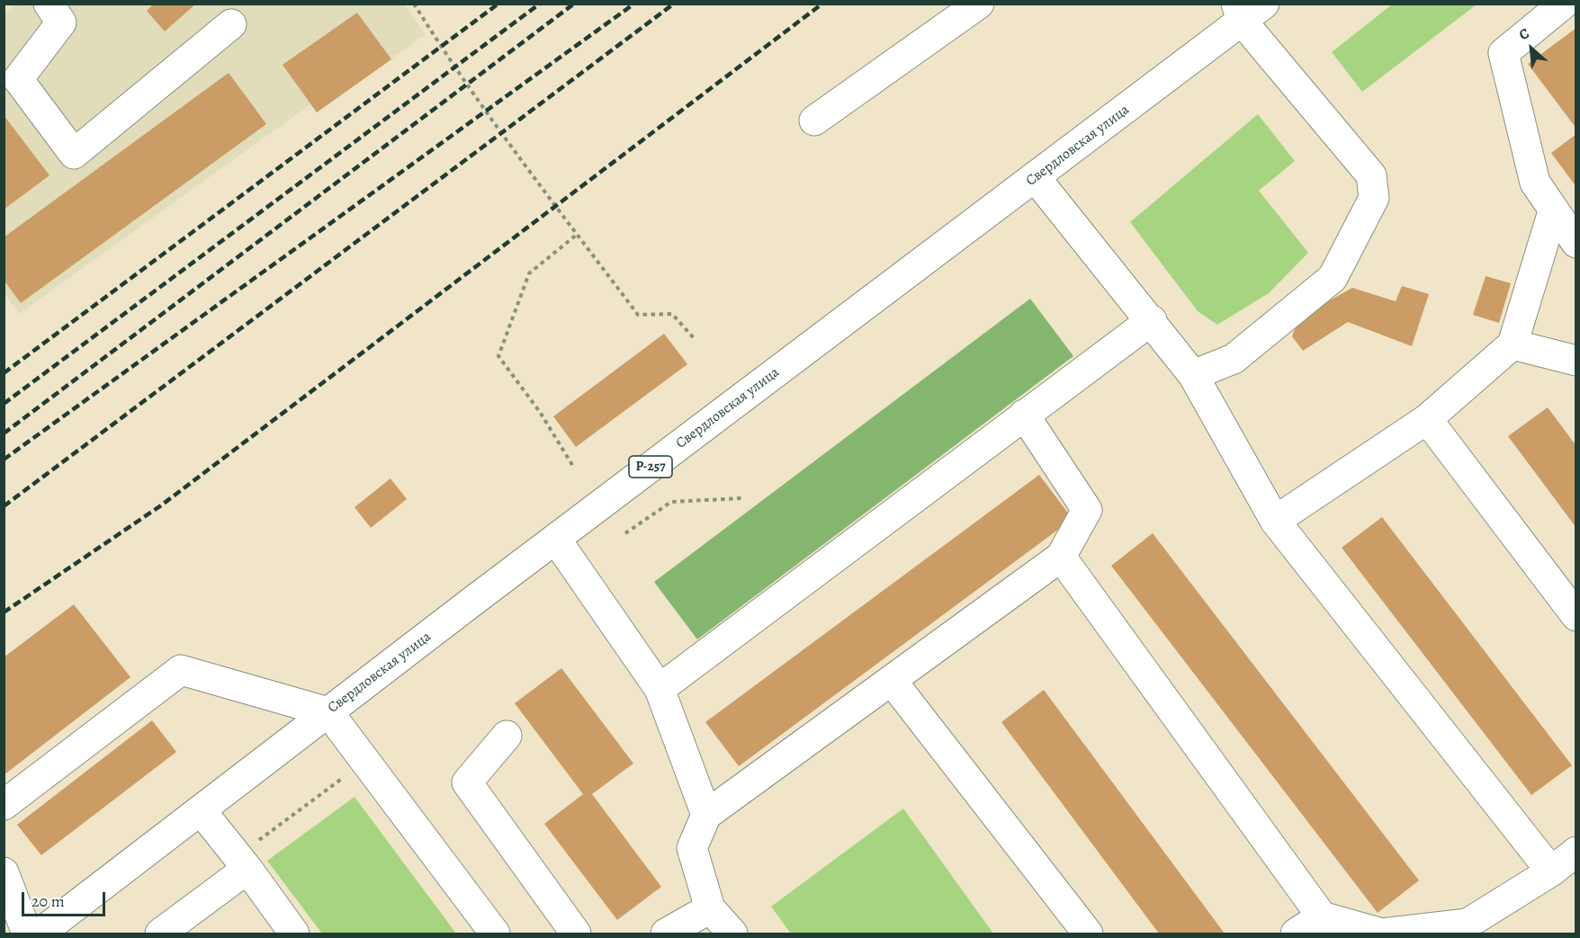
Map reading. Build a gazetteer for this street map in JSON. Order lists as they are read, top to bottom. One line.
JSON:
{"streets":{"main road":["Свердловская улица","Р-257"]},"scale_bar":"20 m","north":"top left"}
